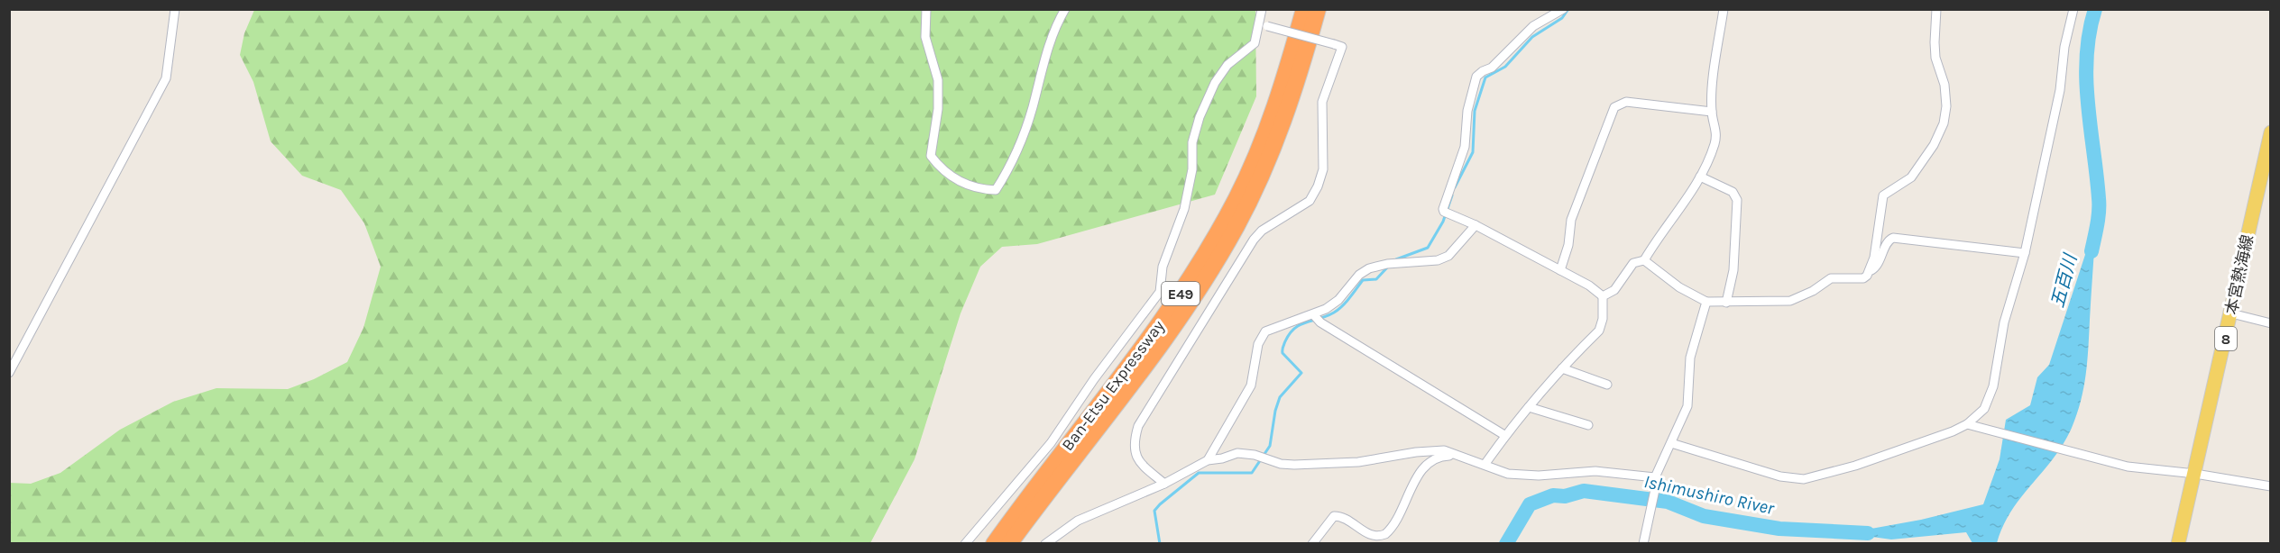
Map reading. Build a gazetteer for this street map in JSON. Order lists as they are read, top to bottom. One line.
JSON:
{"streets":{"highway":["E49","Ban-Etsu Expressway"],"main road":["本宮熱海線","8"]},"water":["五百川","Ishimushiro River"]}
